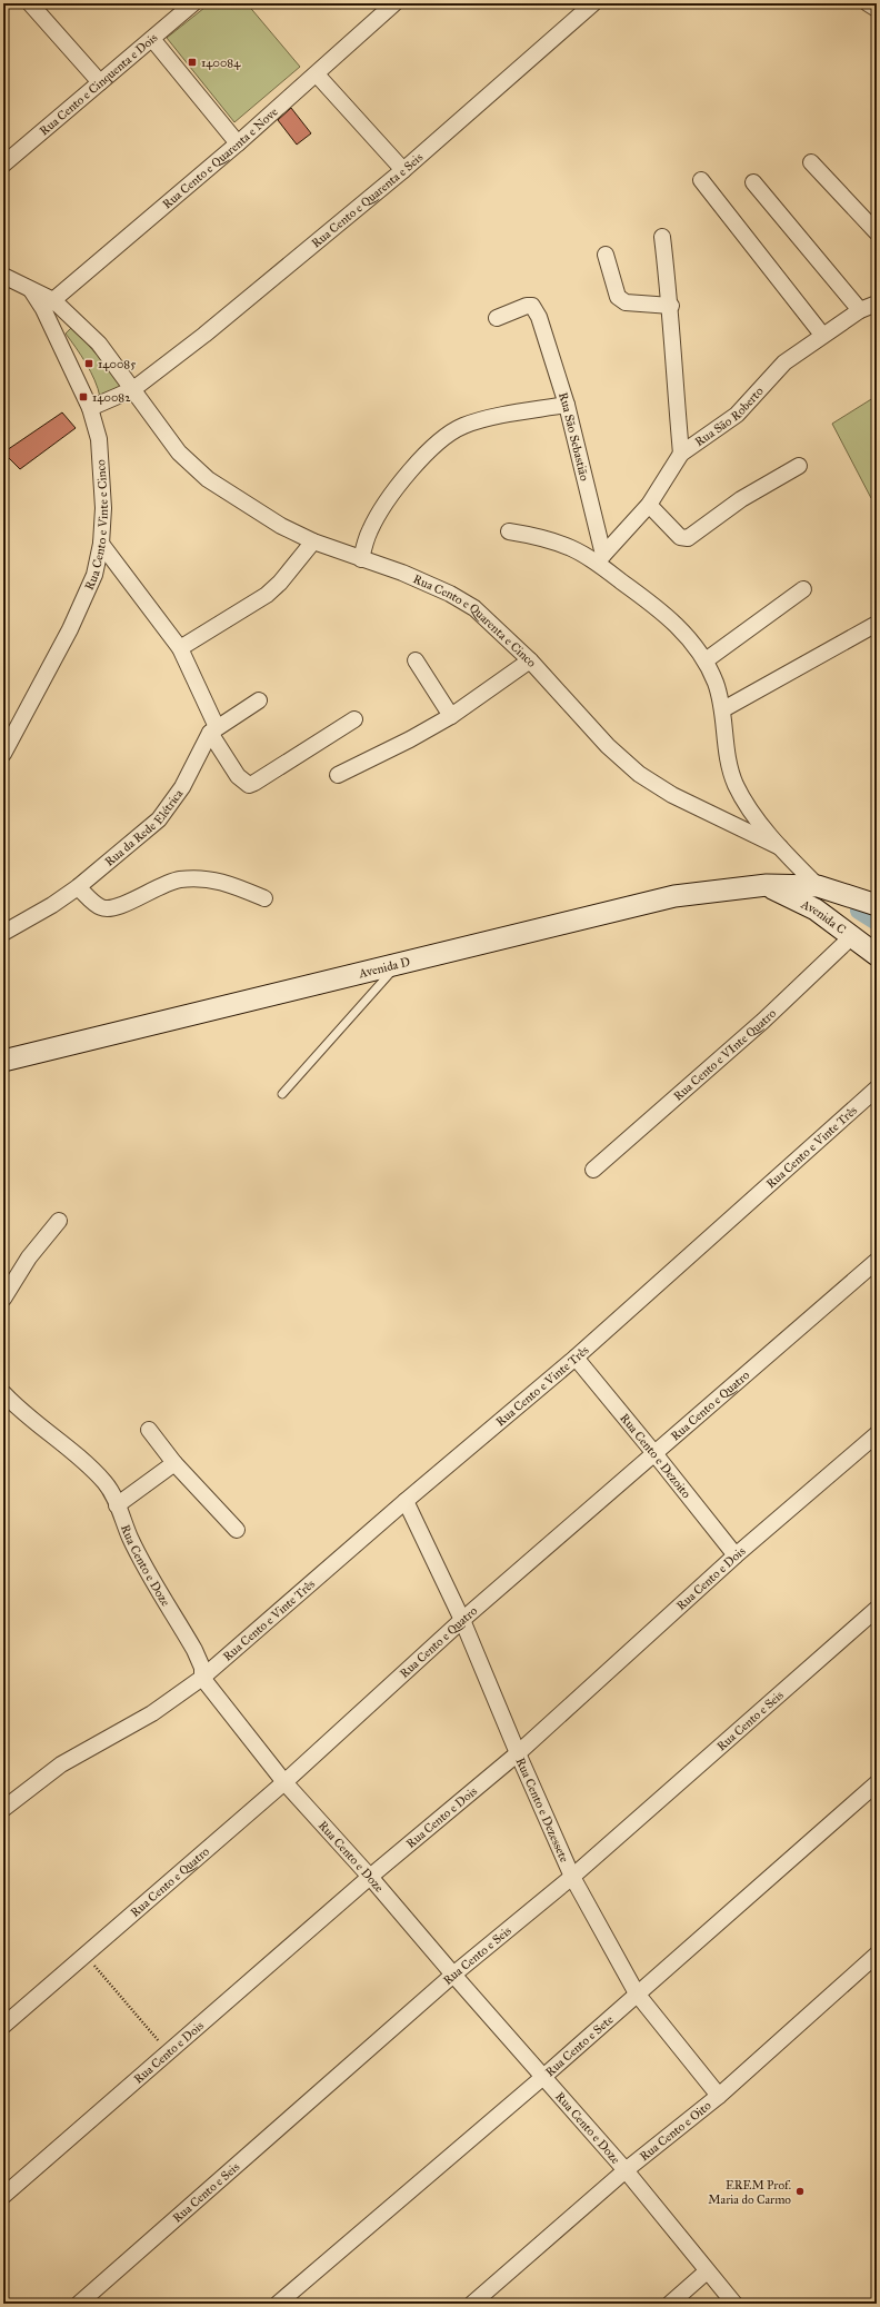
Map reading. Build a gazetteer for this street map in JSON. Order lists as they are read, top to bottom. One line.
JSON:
{"streets":{"main road":["Avenida C","Avenida D"],"street":["Rua Cento e Cinquenta e Dois","Rua Cento e Quarenta e Nove","Rua Cento e Quarenta e Seis","Rua São Roberto","Rua São Sebastião","Rua Cento e Vinte e Cinco","Rua Cento e Quarenta e Cinco","Rua da Rede Elétrica","Rua Cento e VInte Quatro","Rua Cento e Vinte Três","Rua Cento e Quatro","Rua Cento e Dezoito","Rua Cento e Doze","Rua Cento e Dois","Rua Cento e Seis","Rua Cento e Dezessete","Rua Cento e Sete","Rua Cento e Oito"]},"crossings":[["Rua Cento e Quarenta e Nove","Rua Cento e Vinte e Cinco"],["Rua Cento e Quarenta e Nove","Rua Cento e Quarenta e Cinco"],["Rua Cento e Quarenta e Seis","Rua Cento e Vinte e Cinco"],["Rua Cento e Quarenta e Seis","Rua Cento e Quarenta e Cinco"],["Rua São Roberto","Rua São Sebastião"],["Rua Cento e Vinte e Cinco","Rua Cento e Quarenta e Cinco"],["Avenida C","Avenida D"],["Avenida C","Rua Cento e VInte Quatro"],["Rua Cento e Vinte Três","Rua Cento e Dezoito"],["Rua Cento e Vinte Três","Rua Cento e Doze"],["Rua Cento e Vinte Três","Rua Cento e Dezessete"],["Rua Cento e Quatro","Rua Cento e Dezoito"],["Rua Cento e Quatro","Rua Cento e Doze"],["Rua Cento e Quatro","Rua Cento e Dezessete"],["Rua Cento e Dezoito","Rua Cento e Dois"],["Rua Cento e Doze","Rua Cento e Dois"],["Rua Cento e Doze","Rua Cento e Seis"],["Rua Cento e Doze","Rua Cento e Sete"],["Rua Cento e Doze","Rua Cento e Oito"],["Rua Cento e Dois","Rua Cento e Dezessete"],["Rua Cento e Seis","Rua Cento e Dezessete"],["Rua Cento e Dezessete","Rua Cento e Sete"],["Rua Cento e Dezessete","Rua Cento e Oito"]],"places":{"transit":["140084","140085","140082"],"other":["EREM Prof. Maria do Carmo"]}}
